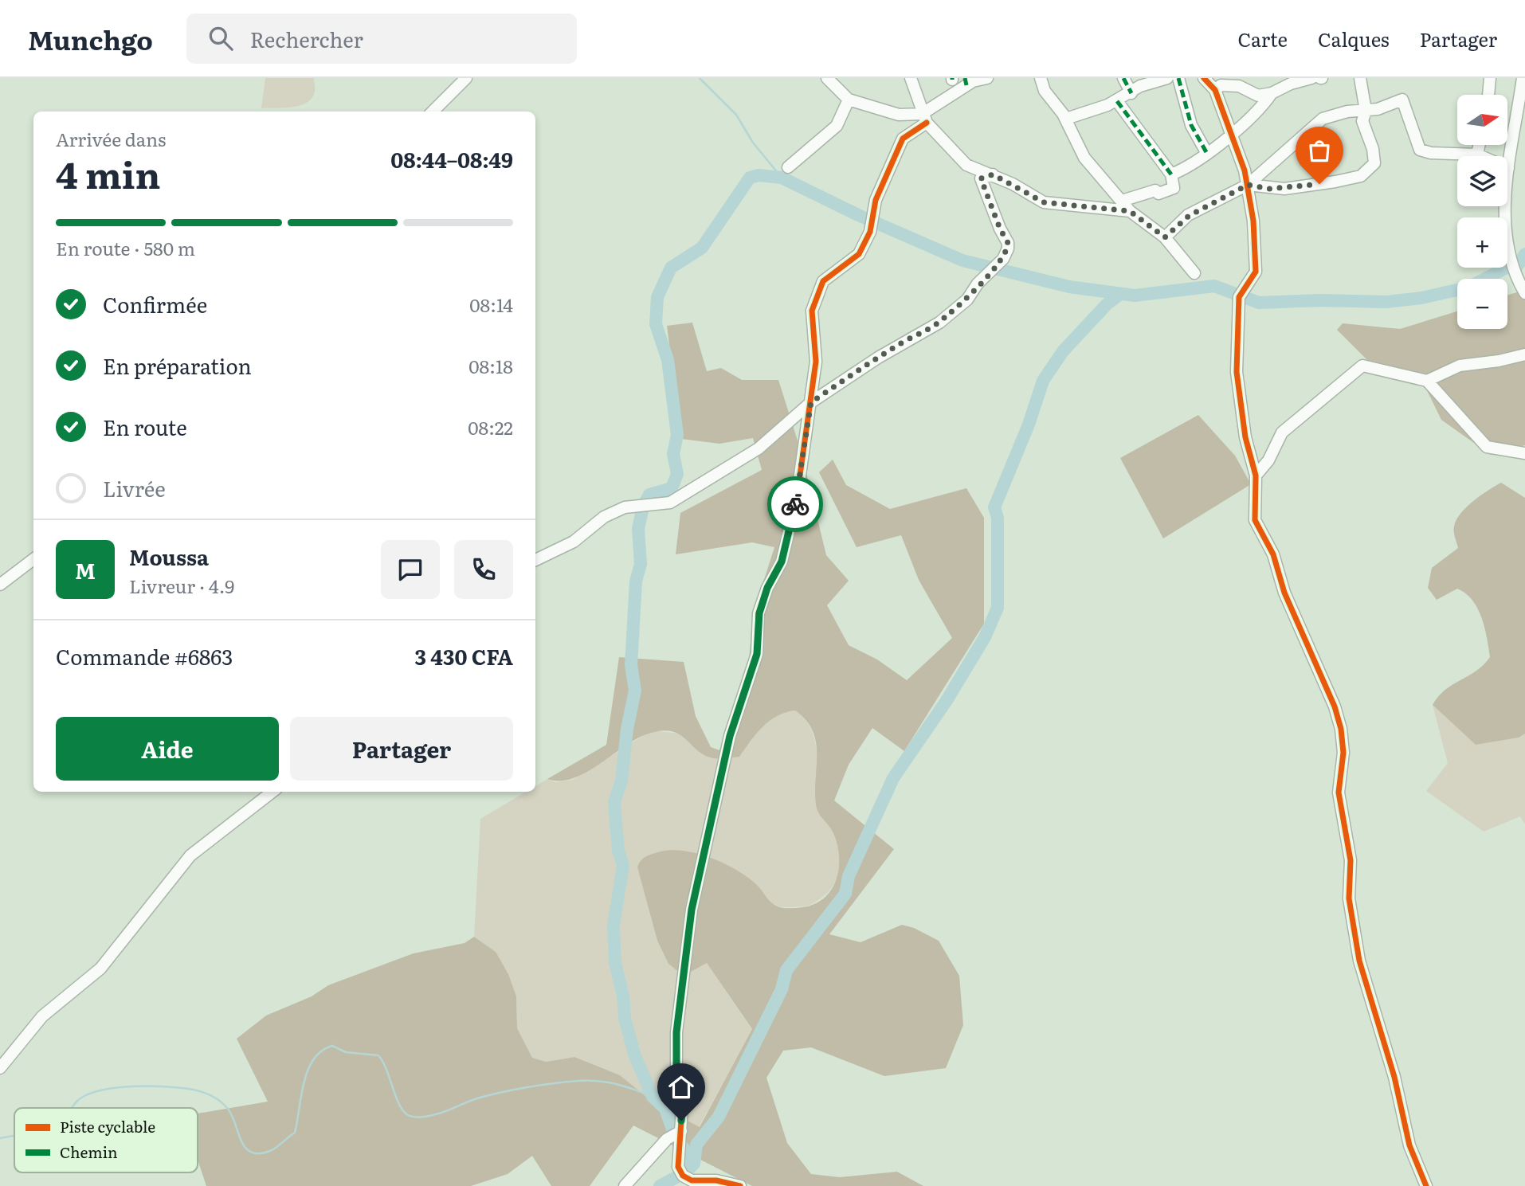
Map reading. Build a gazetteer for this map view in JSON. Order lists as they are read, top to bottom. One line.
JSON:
{"legend":["Piste cyclable","Chemin"],"north":"right","page":{"header":"Munchgo","search":"Rechercher","nav":["Carte","Calques","Partager"],"map_buttons":["+","−"],"heading":["4 min","Arrivée dans","08:44–08:49"],"panel":["Moussa","Livreur · 4.9","Commande #6863","3 430 CFA"],"bar":"En route · 580 m","list":[["Confirmée","08:14"],["En préparation","08:18"],["En route","08:22"],"Livrée"],"round":"M","buttons":["Aide","Partager"]}}
